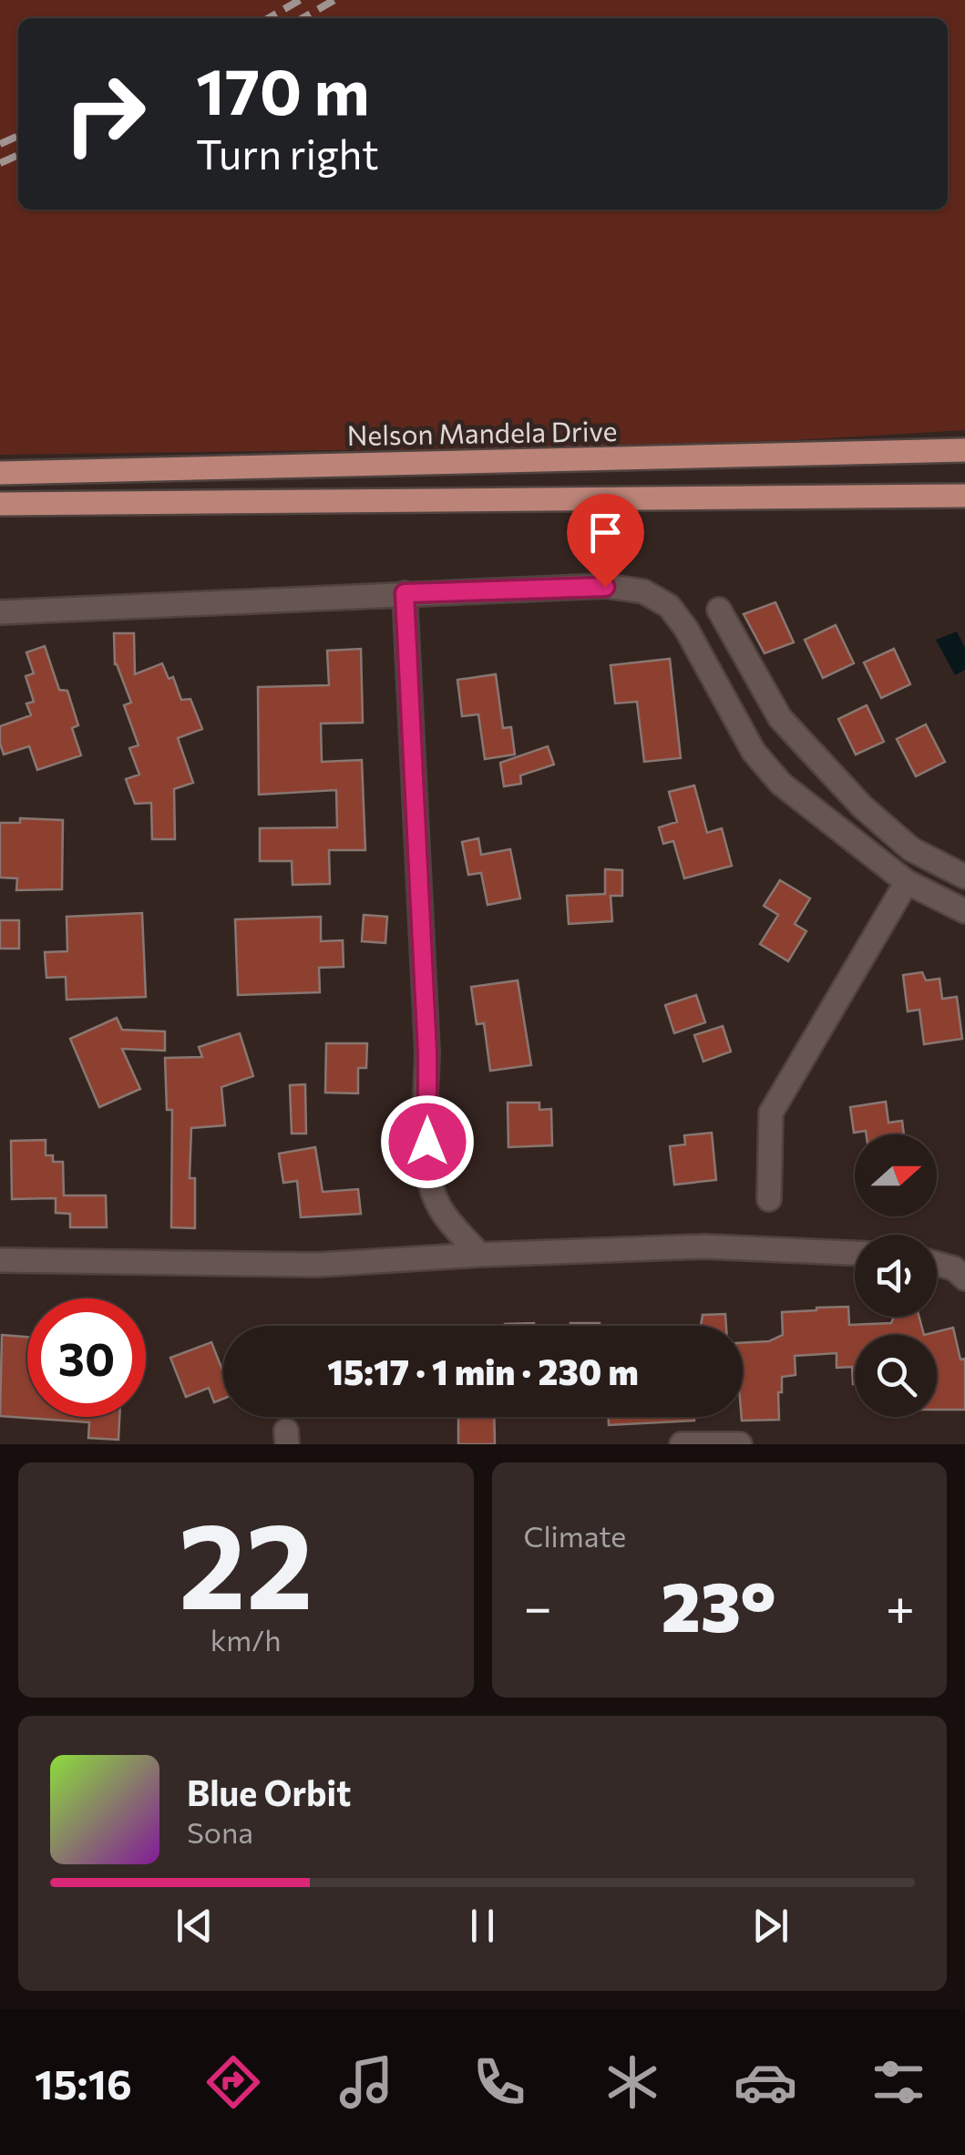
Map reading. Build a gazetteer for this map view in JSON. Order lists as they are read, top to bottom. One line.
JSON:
{"streets":{"main road":["Nelson Mandela Drive"]},"north":"right","page":{"turn":["170 m","Turn right"],"limit":"30","trip":"15:17 · 1 min · 230 m","tile":[["22","km/h"],"Climate"],"heat":["−","23°","+"],"song":["Blue Orbit","Sona"],"tabs":"15:16"}}
